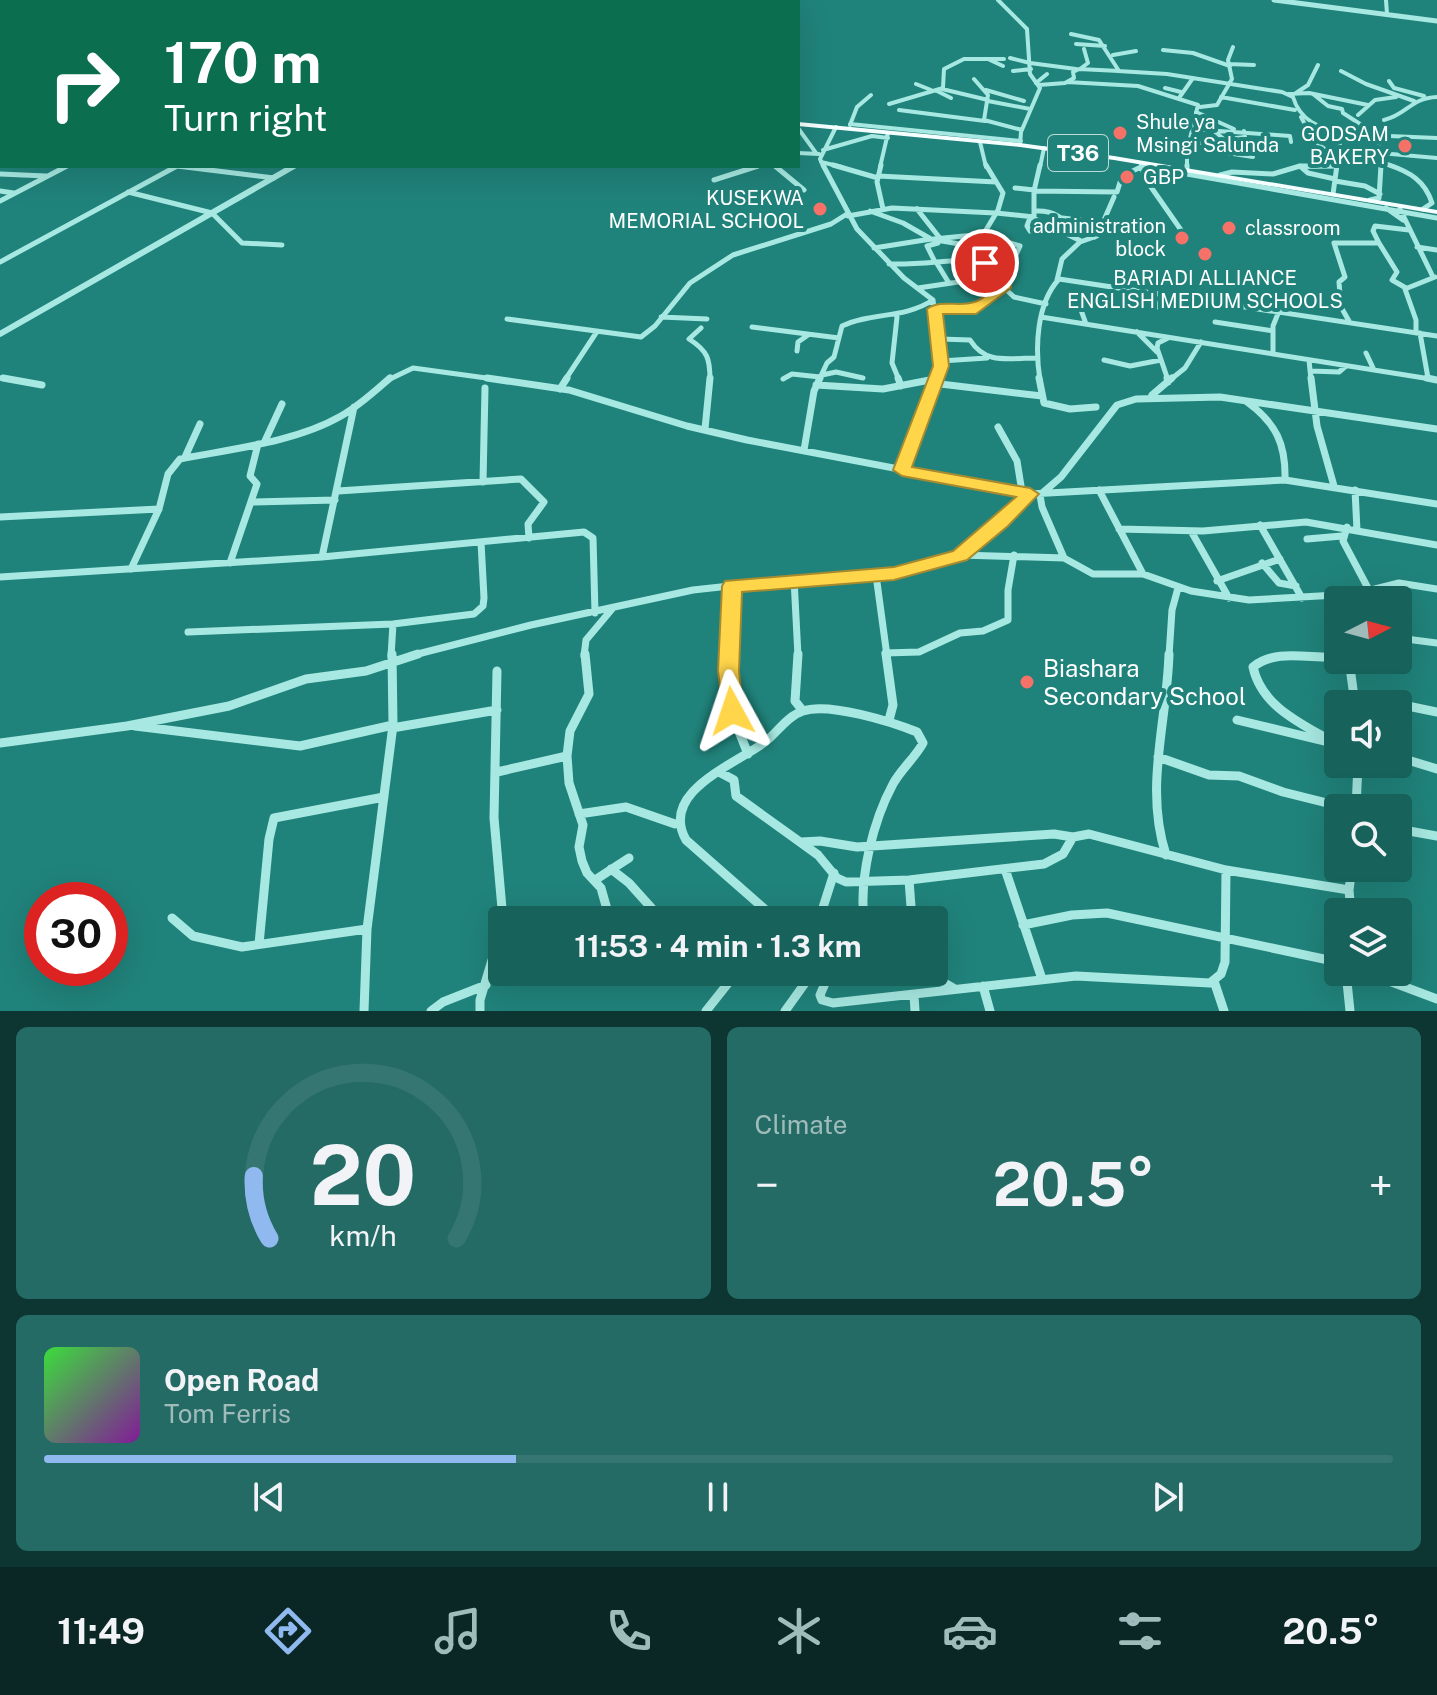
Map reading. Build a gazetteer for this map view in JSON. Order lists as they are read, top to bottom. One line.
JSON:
{"streets":{"highway":["T36"]},"places":["Shule ya Msingi Salunda","GODSAM BAKERY","GBP","KUSEKWA MEMORIAL SCHOOL","classroom","administration block","BARIADI ALLIANCE ENGLISH MEDIUM SCHOOLS","Biashara Secondary School"],"north":"right","page":{"turn":["170 m","Turn right"],"limit":"30","trip":"11:53 · 4 min · 1.3 km","tile":"Climate","heat":["−","20.5°","+"],"song":["Open Road","Tom Ferris"],"tabs":["11:49","20.5°"],"gauge":["20","km/h"]}}
